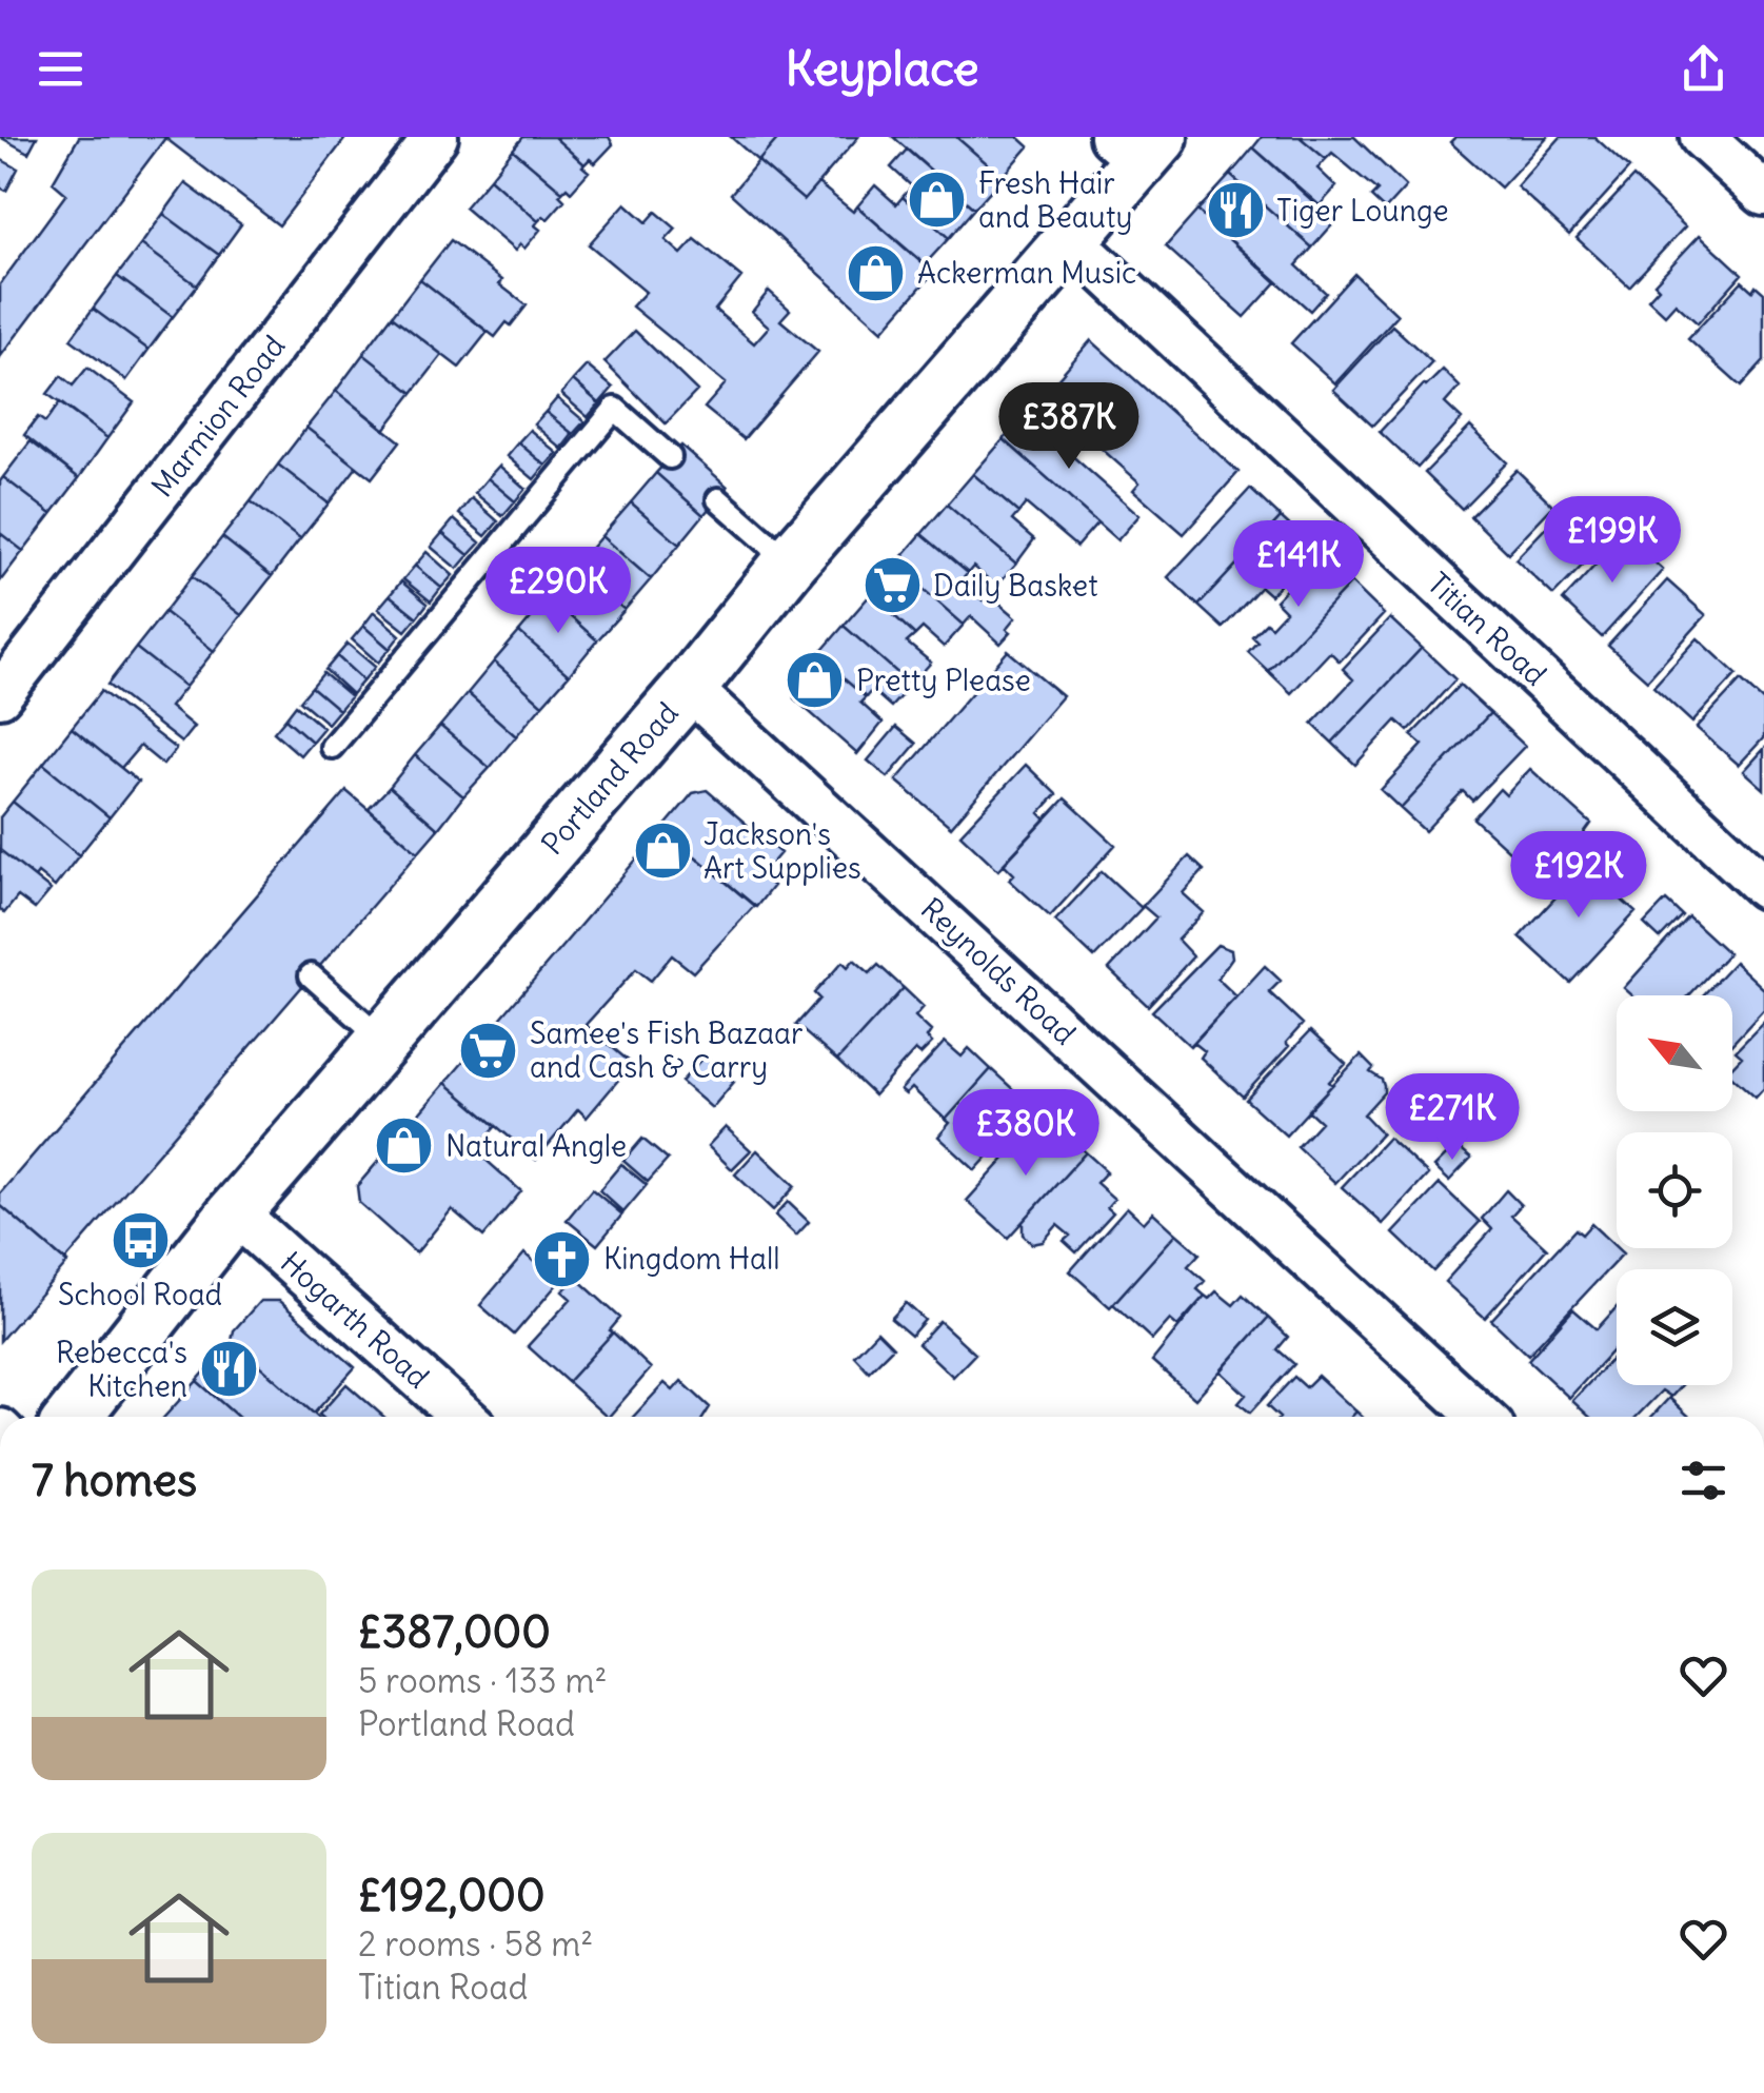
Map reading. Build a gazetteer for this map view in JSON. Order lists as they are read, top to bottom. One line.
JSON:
{"streets":{"street":["Marmion Road","Titian Road","Portland Road","Reynolds Road","Hogarth Road"]},"crossings":[["Titian Road","Portland Road"],["Portland Road","Reynolds Road"],["Portland Road","Hogarth Road"]],"places":{"shop":["Fresh Hair and Beauty","Ackerman Music","Pretty Please","Jackson's Art Supplies","Natural Angle"],"restaurant":["Tiger Lounge","Rebecca's Kitchen"],"supermarket":["Daily Basket","Samee's Fish Bazaar and Cash & Carry"],"bus stop":["School Road"],"church":["Kingdom Hall"]},"north":"top left","page":{"header":"Keyplace","price":["£387K","£199K","£141K","£290K","£192K","£271K","£380K"],"heading":"7 homes","list":[{"name":"£387,000","note":"5 rooms · 133 m² · Portland Road"},{"name":"£192,000","note":"2 rooms · 58 m² · Titian Road"}]}}
